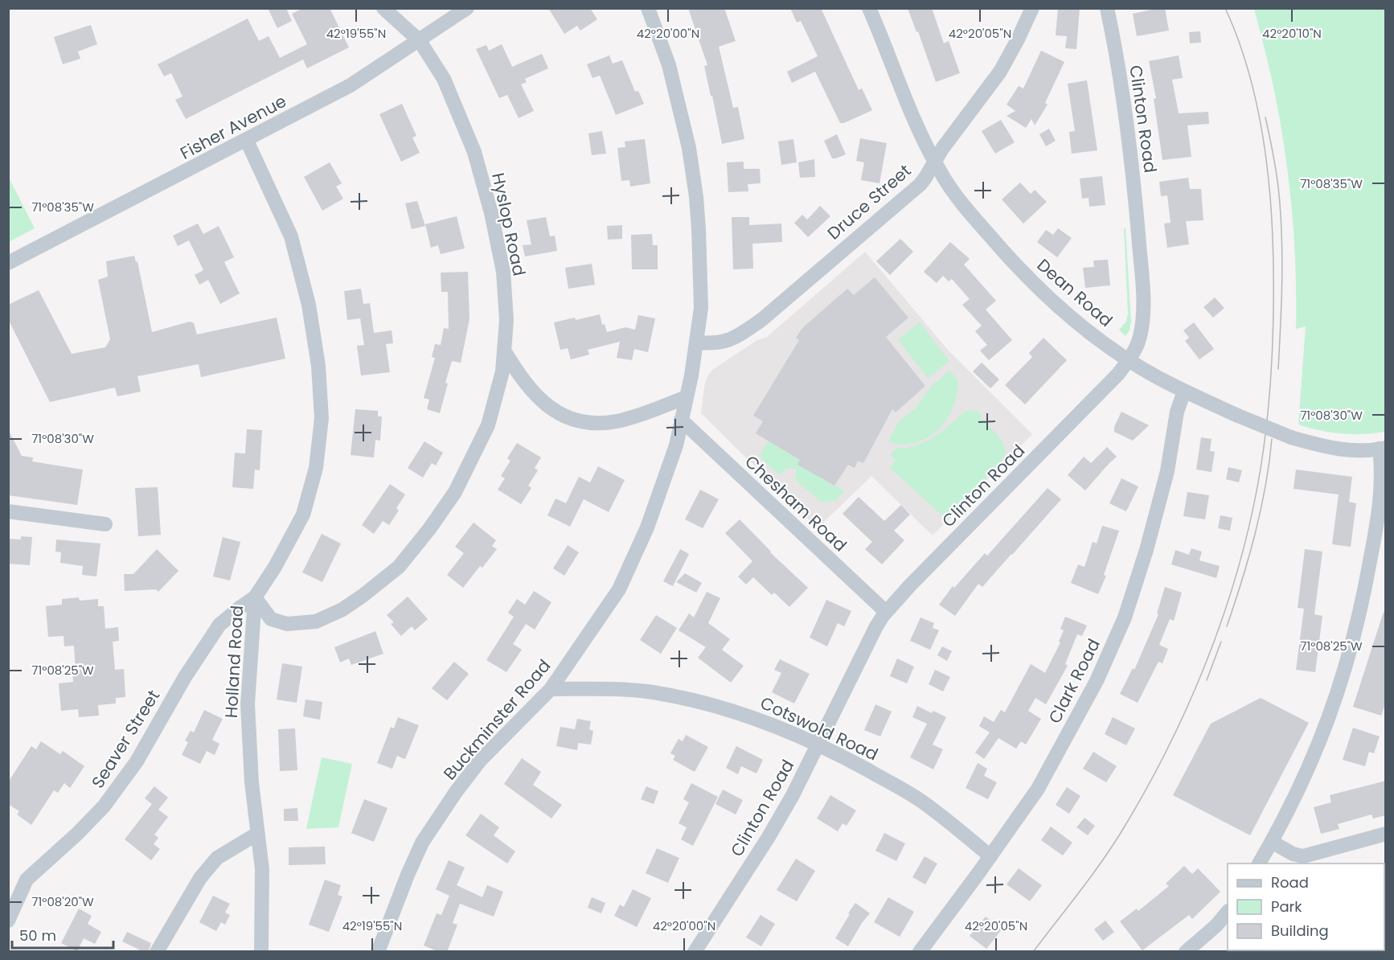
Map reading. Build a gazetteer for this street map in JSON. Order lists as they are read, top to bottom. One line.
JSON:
{"streets":{"street":["Clinton Road","Fisher Avenue","Druce Street","Hyslop Road","Dean Road","Chesham Road","Holland Road","Clark Road","Buckminster Road","Cotswold Road","Seaver Street"]},"crossings":[["Clinton Road","Dean Road"],["Clinton Road","Chesham Road"],["Clinton Road","Cotswold Road"],["Fisher Avenue","Hyslop Road"],["Fisher Avenue","Holland Road"],["Druce Street","Dean Road"],["Druce Street","Buckminster Road"],["Hyslop Road","Holland Road"],["Hyslop Road","Seaver Street"],["Dean Road","Clark Road"],["Chesham Road","Buckminster Road"],["Holland Road","Seaver Street"],["Clark Road","Cotswold Road"],["Buckminster Road","Cotswold Road"]],"legend":["Road","Park","Building"],"scale_bar":"50 m","coordinates":["42°19'55\"N","42°20'00\"N","42°20'05\"N","42°20'10\"N","71°08'35\"W","71°08'30\"W","71°08'25\"W","71°08'20\"W"]}
